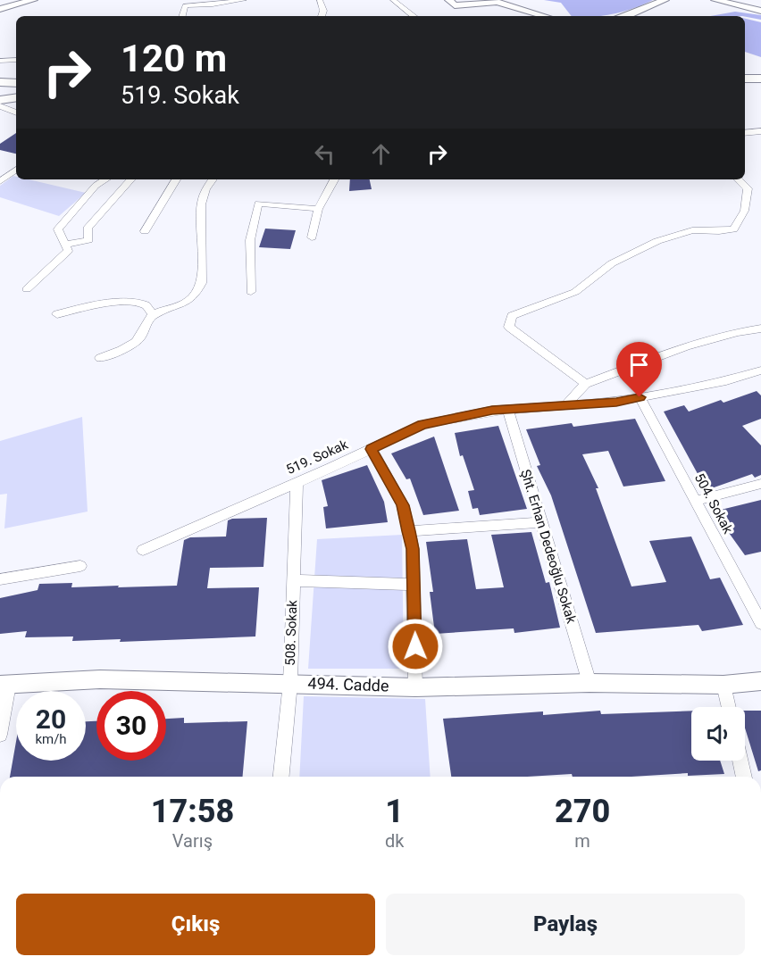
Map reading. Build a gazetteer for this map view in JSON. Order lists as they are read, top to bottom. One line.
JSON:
{"streets":{"street":["519. Sokak","504. Sokak","Şht. Erhan Dedeoğlu Sokak","508. Sokak","494. Cadde"]},"crossings":[["519. Sokak","504. Sokak"],["519. Sokak","Şht. Erhan Dedeoğlu Sokak"],["519. Sokak","508. Sokak"],["Şht. Erhan Dedeoğlu Sokak","494. Cadde"],["508. Sokak","494. Cadde"]],"page":{"turn":["120 m","519. Sokak"],"speed":"20 km/h","limit":"30","eta":["17:58","Varış","1","dk","270","m"],"buttons":["Çıkış","Paylaş"]}}
